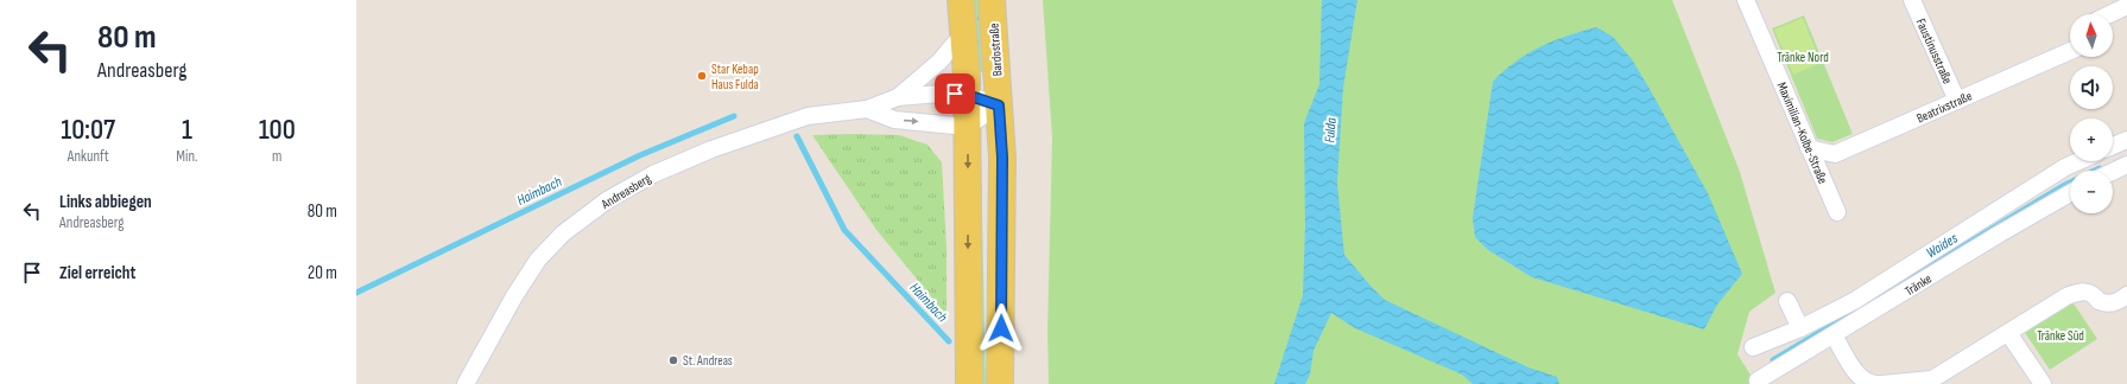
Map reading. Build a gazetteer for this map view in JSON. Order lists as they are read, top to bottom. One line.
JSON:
{"streets":{"main road":["Bardostraße"],"street":["Faustinusstraße","Beatrixstraße","Maximilian-Kolbe-Straße","Andreasberg","Tränke"]},"crossings":[["Bardostraße","Andreasberg"],["Faustinusstraße","Beatrixstraße"],["Beatrixstraße","Maximilian-Kolbe-Straße"]],"water":["Fulda","Haimbach","Waides"],"parks":["Tränke Nord","Tränke Süd"],"places":["Star Kebap Haus Fulda","St. Andreas"],"north":"top","page":{"turn":["80 m","Andreasberg"],"map_buttons":["+","−"],"eta":["10:07","Ankunft","1","Min.","100","m"],"list":[{"name":"Links abbiegen","note":"Andreasberg","value":"80 m"},{"name":"Ziel erreicht","value":"20 m"}]}}
